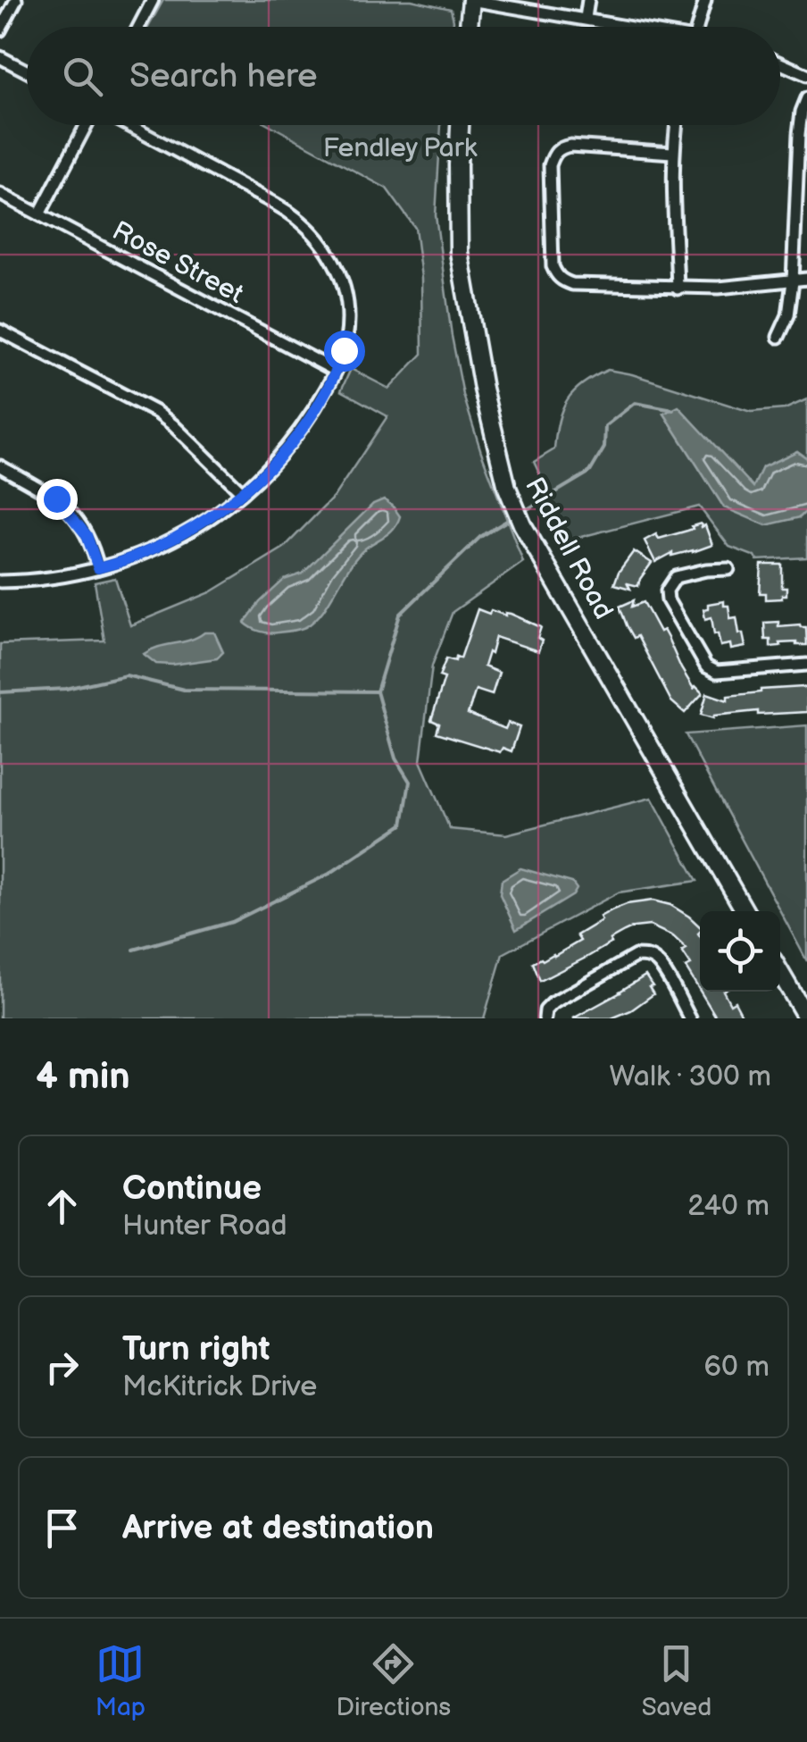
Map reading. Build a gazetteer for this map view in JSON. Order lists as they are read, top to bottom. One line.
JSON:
{"streets":{"main road":["Riddell Road"],"street":["Rose Street"]},"parks":["Fendley Park"],"page":{"search":"Search here","heading":["4 min","Walk · 300 m"],"list":[["Continue","Hunter Road","240 m"],["Turn right","McKitrick Drive","60 m"],"Arrive at destination"],"nav":["Map","Directions","Saved"]}}
